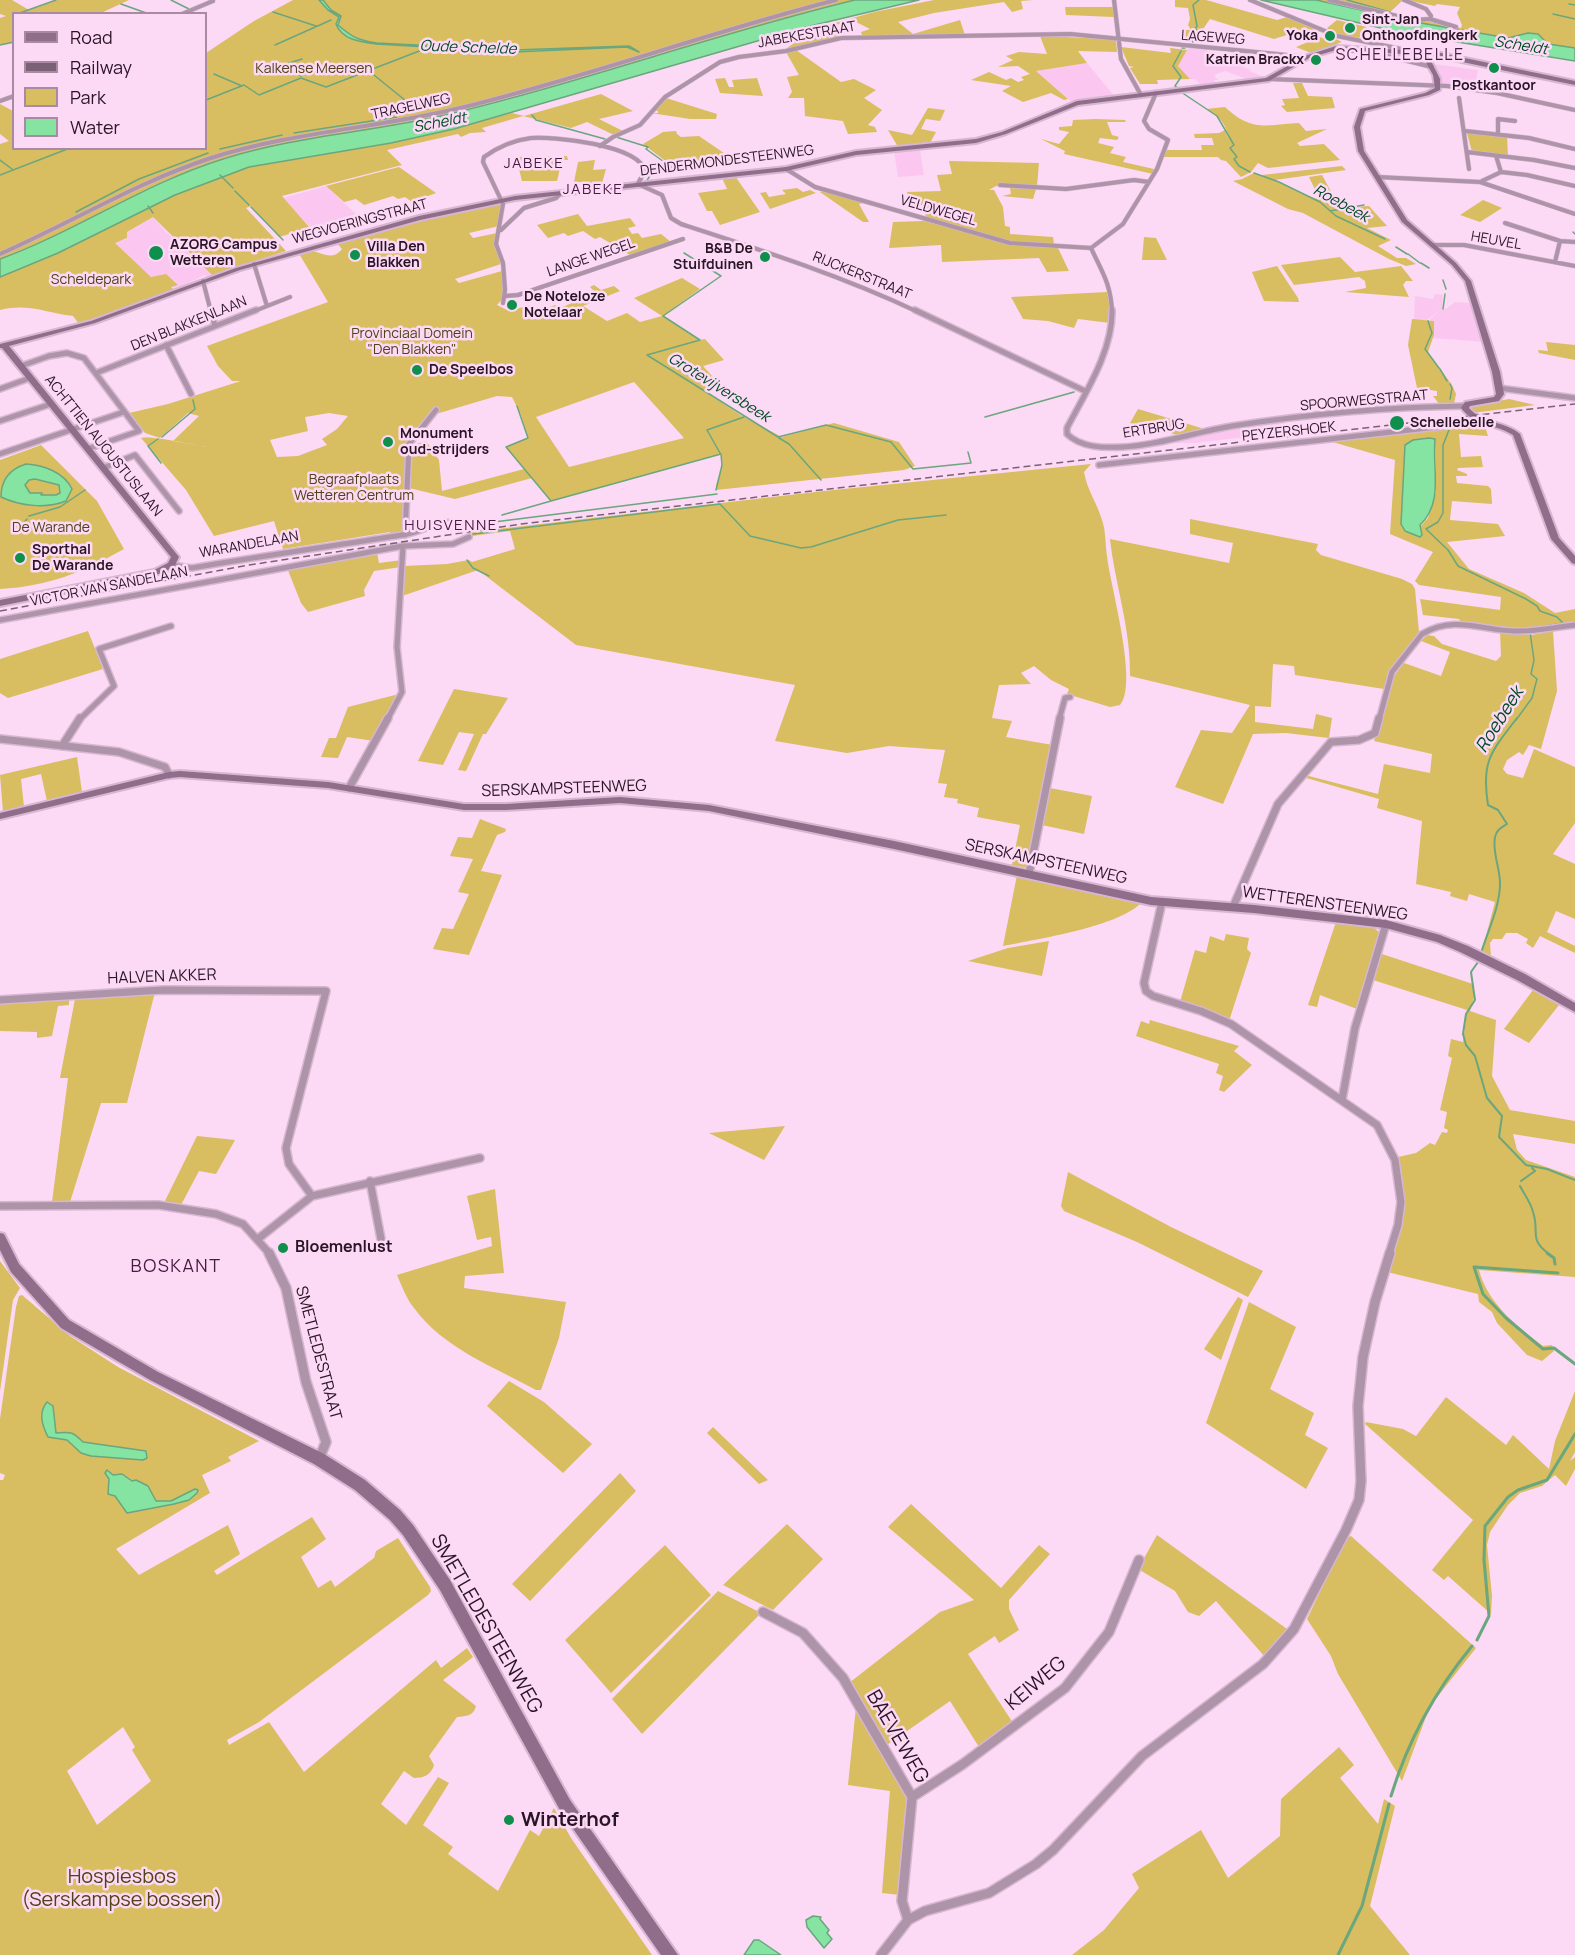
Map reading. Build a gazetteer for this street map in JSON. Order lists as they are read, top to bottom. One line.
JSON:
{"streets":{"street":["JABEKESTRAAT","LAGEWEG","TRAGELWEG","DENDERMONDESTEENWEG","VELDWEGEL","WEGVOERINGSTRAAT","HEUVEL","LANGE WEGEL","RIJCKERSTRAAT","DEN BLAKKENLAAN","SPOORWEGSTRAAT","ERTBRUG","PEYZERSHOEK","ACHTTIEN AUGUSTUSLAAN","WARANDELAAN","VICTOR VAN SANDELAAN","SERSKAMPSTEENWEG","WETTERENSTEENWEG","HALVEN AKKER","SMETLEDESTRAAT","SMETLEDESTEENWEG","KEIWEG","BAEVEWEG"]},"crossings":[["JABEKESTRAAT","LAGEWEG"],["DENDERMONDESTEENWEG","VELDWEGEL"],["DENDERMONDESTEENWEG","WEGVOERINGSTRAAT"],["DENDERMONDESTEENWEG","RIJCKERSTRAAT"],["VELDWEGEL","ERTBRUG"],["WEGVOERINGSTRAAT","ACHTTIEN AUGUSTUSLAAN"],["RIJCKERSTRAAT","ERTBRUG"],["SPOORWEGSTRAAT","ERTBRUG"],["ACHTTIEN AUGUSTUSLAAN","WARANDELAAN"],["SERSKAMPSTEENWEG","WETTERENSTEENWEG"],["SMETLEDESTRAAT","SMETLEDESTEENWEG"],["KEIWEG","BAEVEWEG"]],"districts":["SCHELLEBELLE","JABEKE","JABEKE","HUISVENNE","BOSKANT"],"water":["Scheldt","Oude Schelde","Roebeek","Grotevijversbeek"],"parks":["Kalkense Meersen","Scheldepark","Provinciaal Domein \"Den Blakken\"","Begraafplaats Wetteren Centrum","De Warande","Hospiesbos (Serskampse bossen)"],"places":["Sint-Jan Onthoofdingkerk","Yoka","Katrien Brackx","Postkantoor","AZORG Campus Wetteren","Villa Den Blakken","B&B De Stuifduinen","De Noteloze Notelaar","De Speelbos","Schellebelle","Monument oud-strijders","Sporthal De Warande","Bloemenlust","Winterhof"],"legend":["Road","Railway","Park","Water"]}
